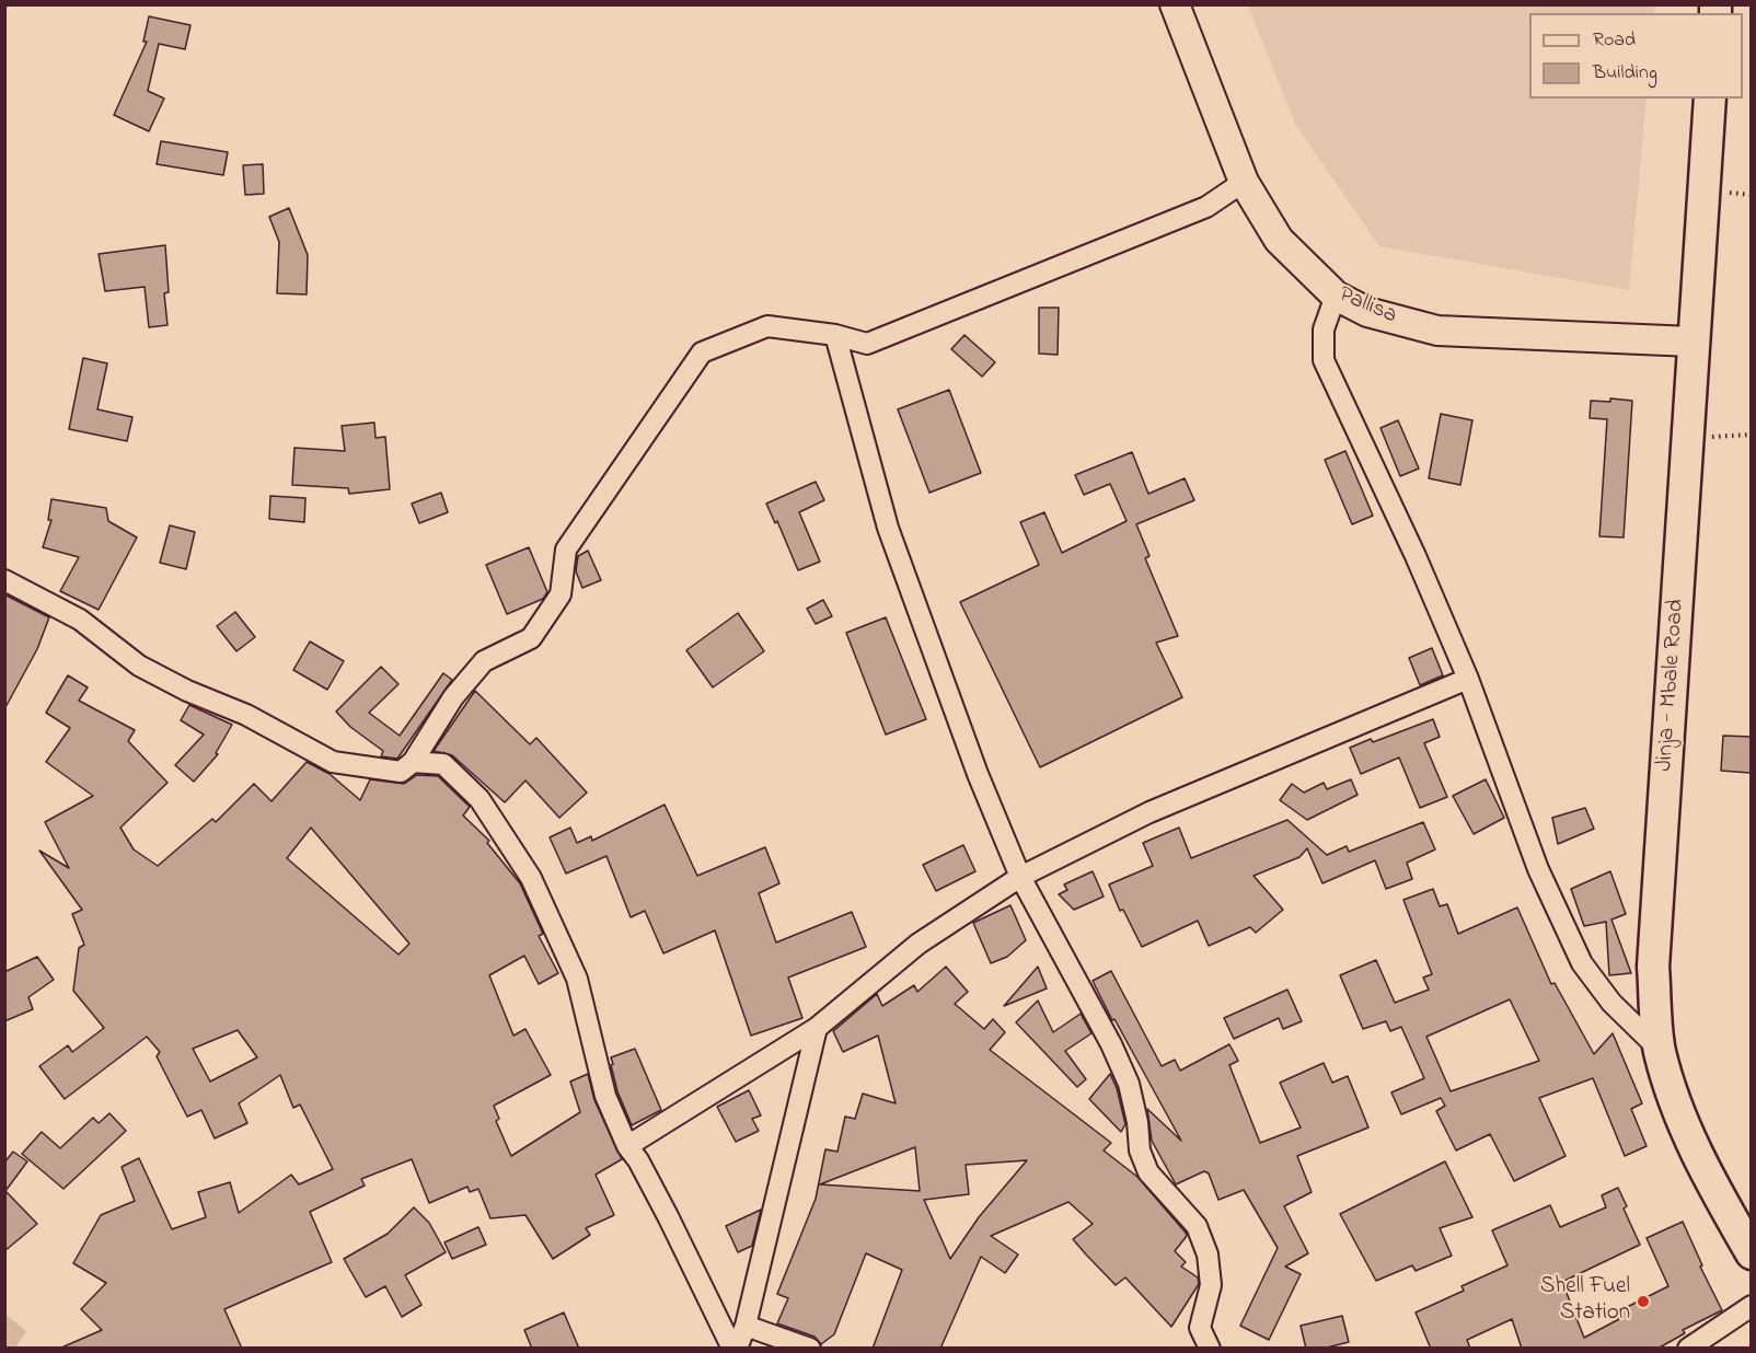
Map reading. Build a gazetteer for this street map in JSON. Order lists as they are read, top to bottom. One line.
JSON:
{"streets":{"main road":["Pallisa","Jinja - Mbale Road"]},"crossings":[["Pallisa","Jinja - Mbale Road"]],"places":["Shell Fuel Station"],"legend":["Road","Building"]}
